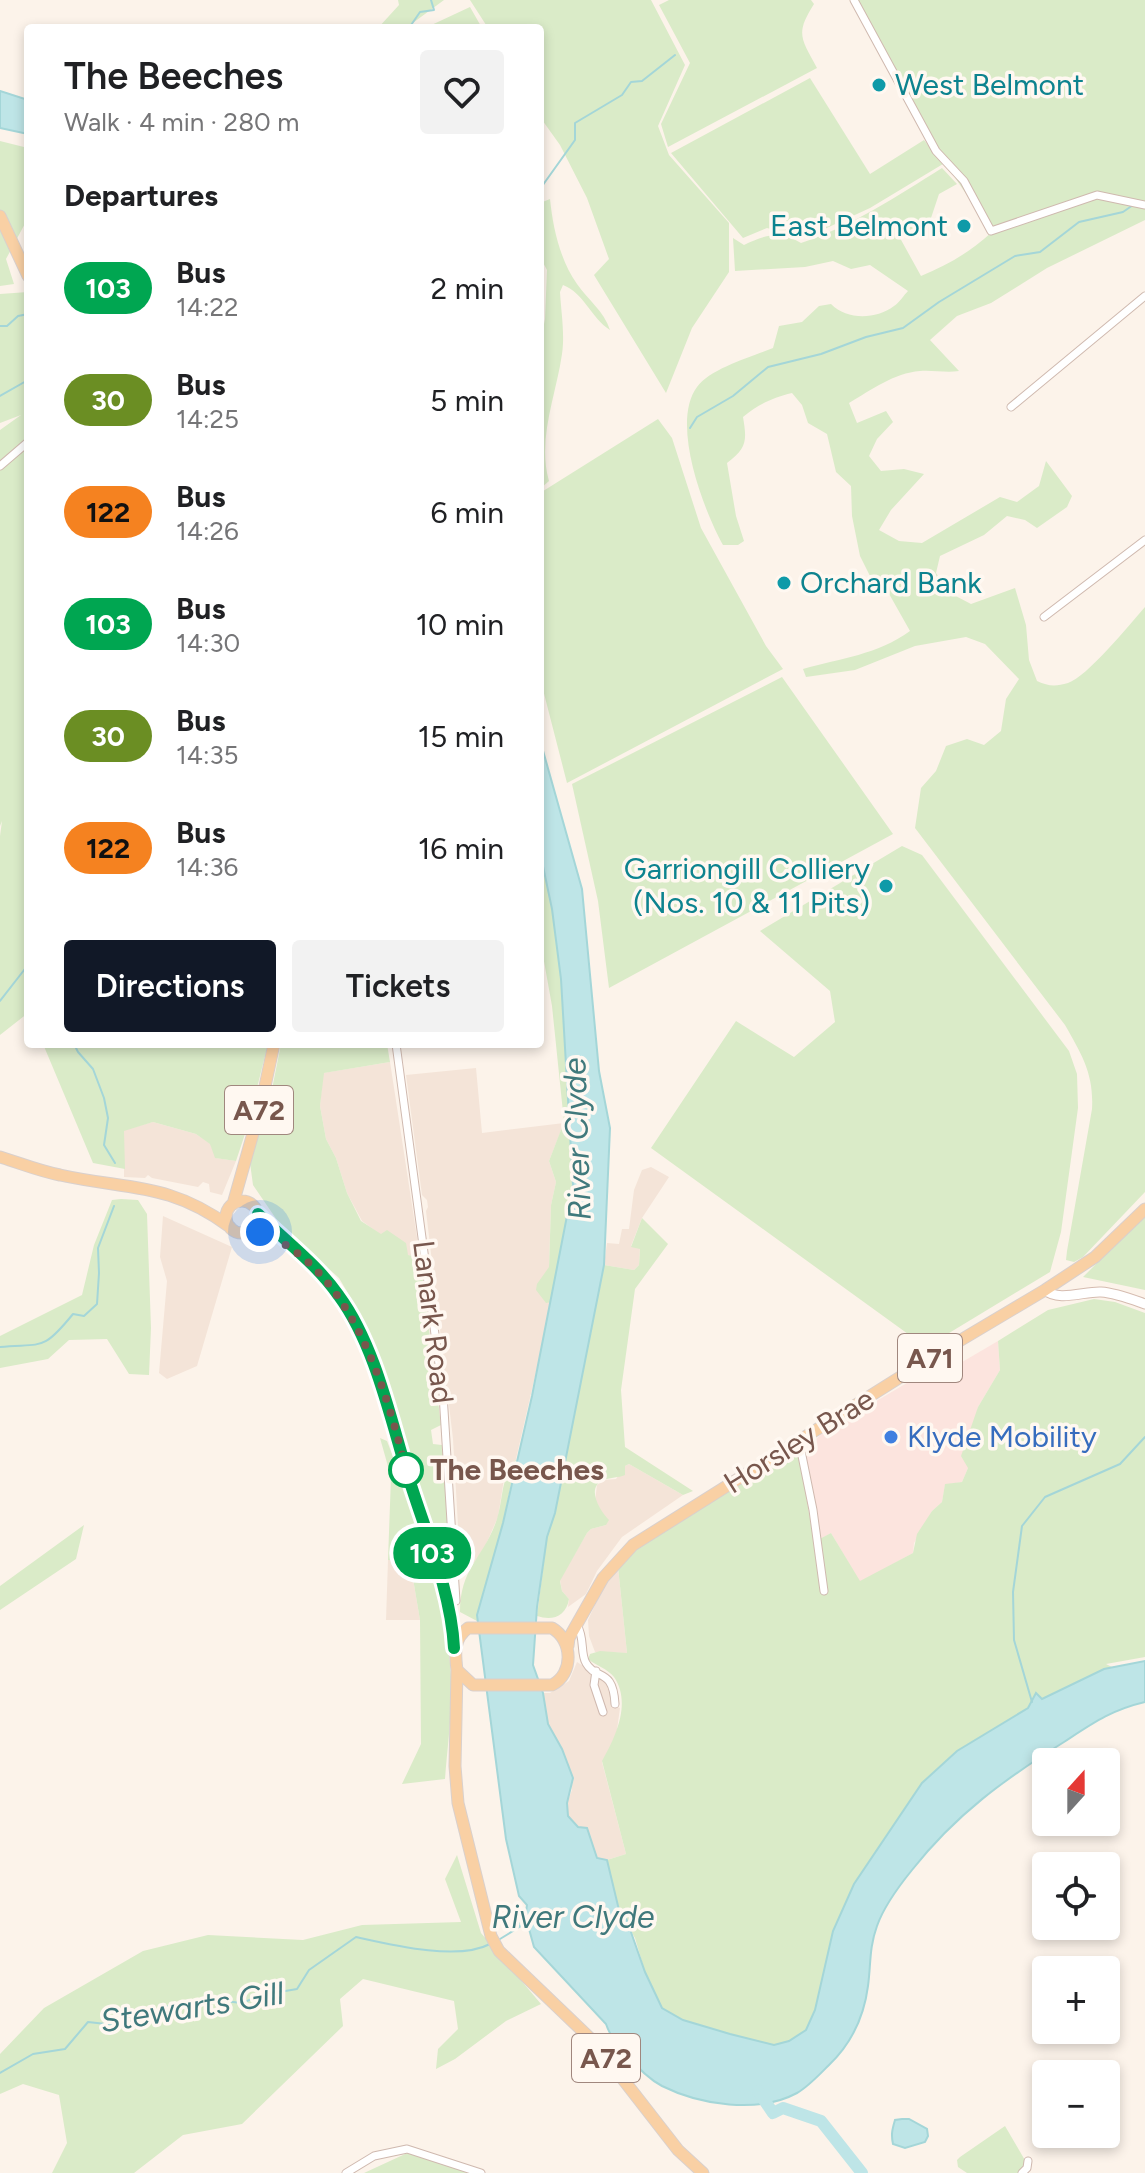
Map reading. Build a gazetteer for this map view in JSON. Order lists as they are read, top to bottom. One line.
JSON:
{"streets":{"main road":["A72","A71","Horsley Brae"],"street":["Lanark Road"]},"crossings":[["A71","Horsley Brae"]],"water":["River Clyde","Stewarts Gill"],"places":["West Belmont","East Belmont","Orchard Bank","Garriongill Colliery (Nos. 10 & 11 Pits)","Klyde Mobility","The Beeches"],"lines":["bus line 103"],"north":"top","page":{"on_map":"103","heading":[["The Beeches","Walk · 4 min · 280 m"],"Departures"],"list":[{"mark":"103","name":"Bus","note":"14:22","value":"2 min"},{"mark":"30","name":"Bus","note":"14:25","value":"5 min"},{"mark":"122","name":"Bus","note":"14:26","value":"6 min"},{"mark":"103","name":"Bus","note":"14:30","value":"10 min"},{"mark":"30","name":"Bus","note":"14:35","value":"15 min"},{"mark":"122","name":"Bus","note":"14:36","value":"16 min"}],"buttons":["Directions","Tickets"],"map_buttons":["+","−"]}}
